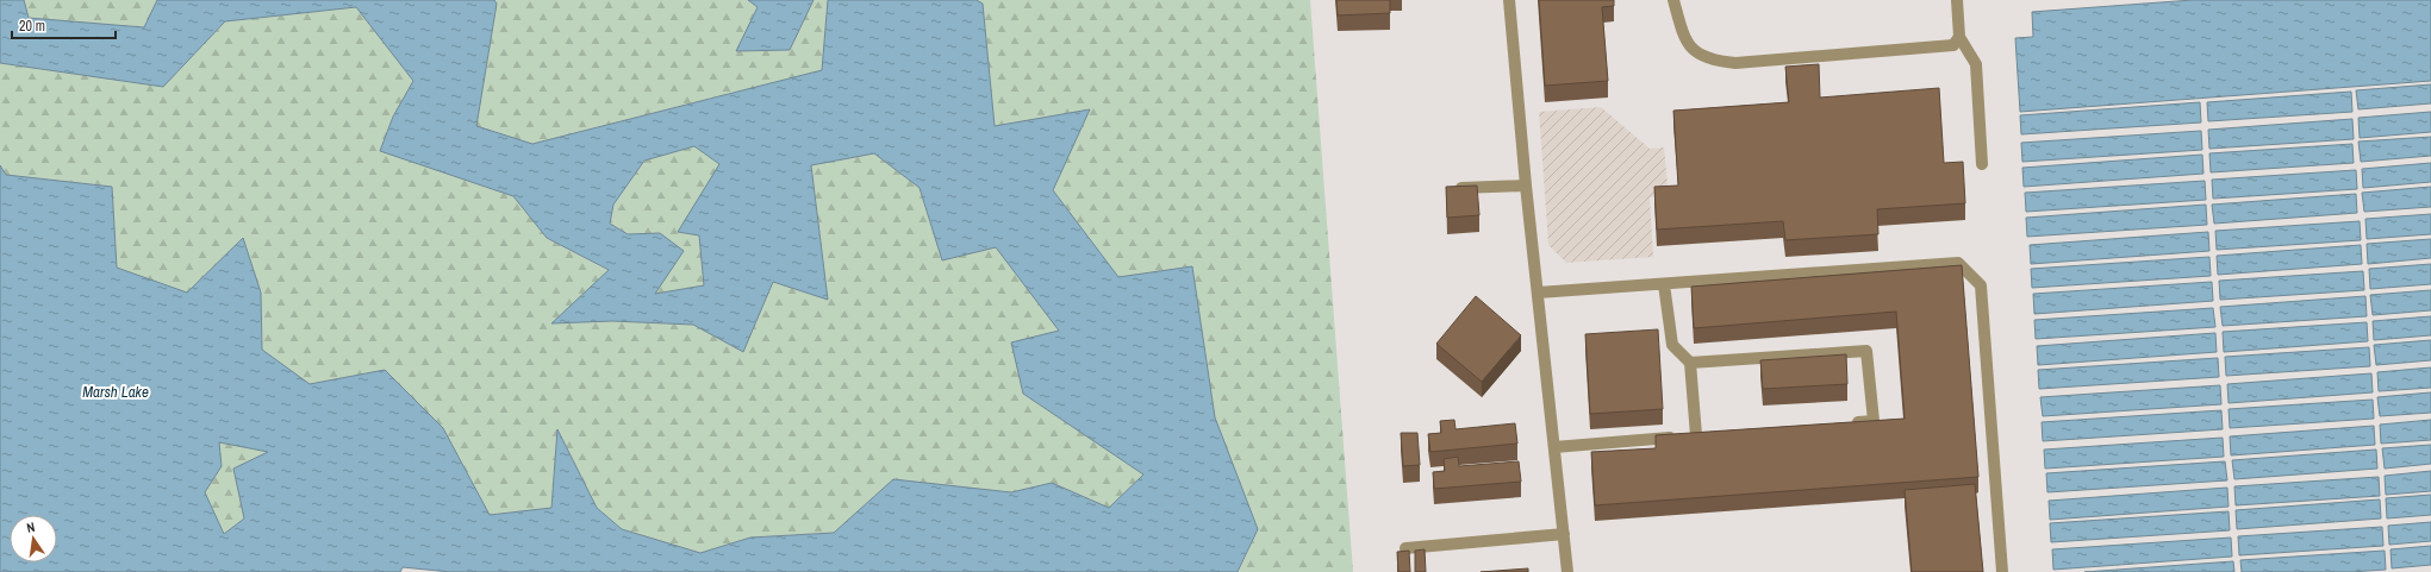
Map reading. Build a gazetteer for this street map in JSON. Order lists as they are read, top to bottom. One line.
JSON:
{"water":["Marsh Lake"],"scale_bar":"20 m","north":"top"}
